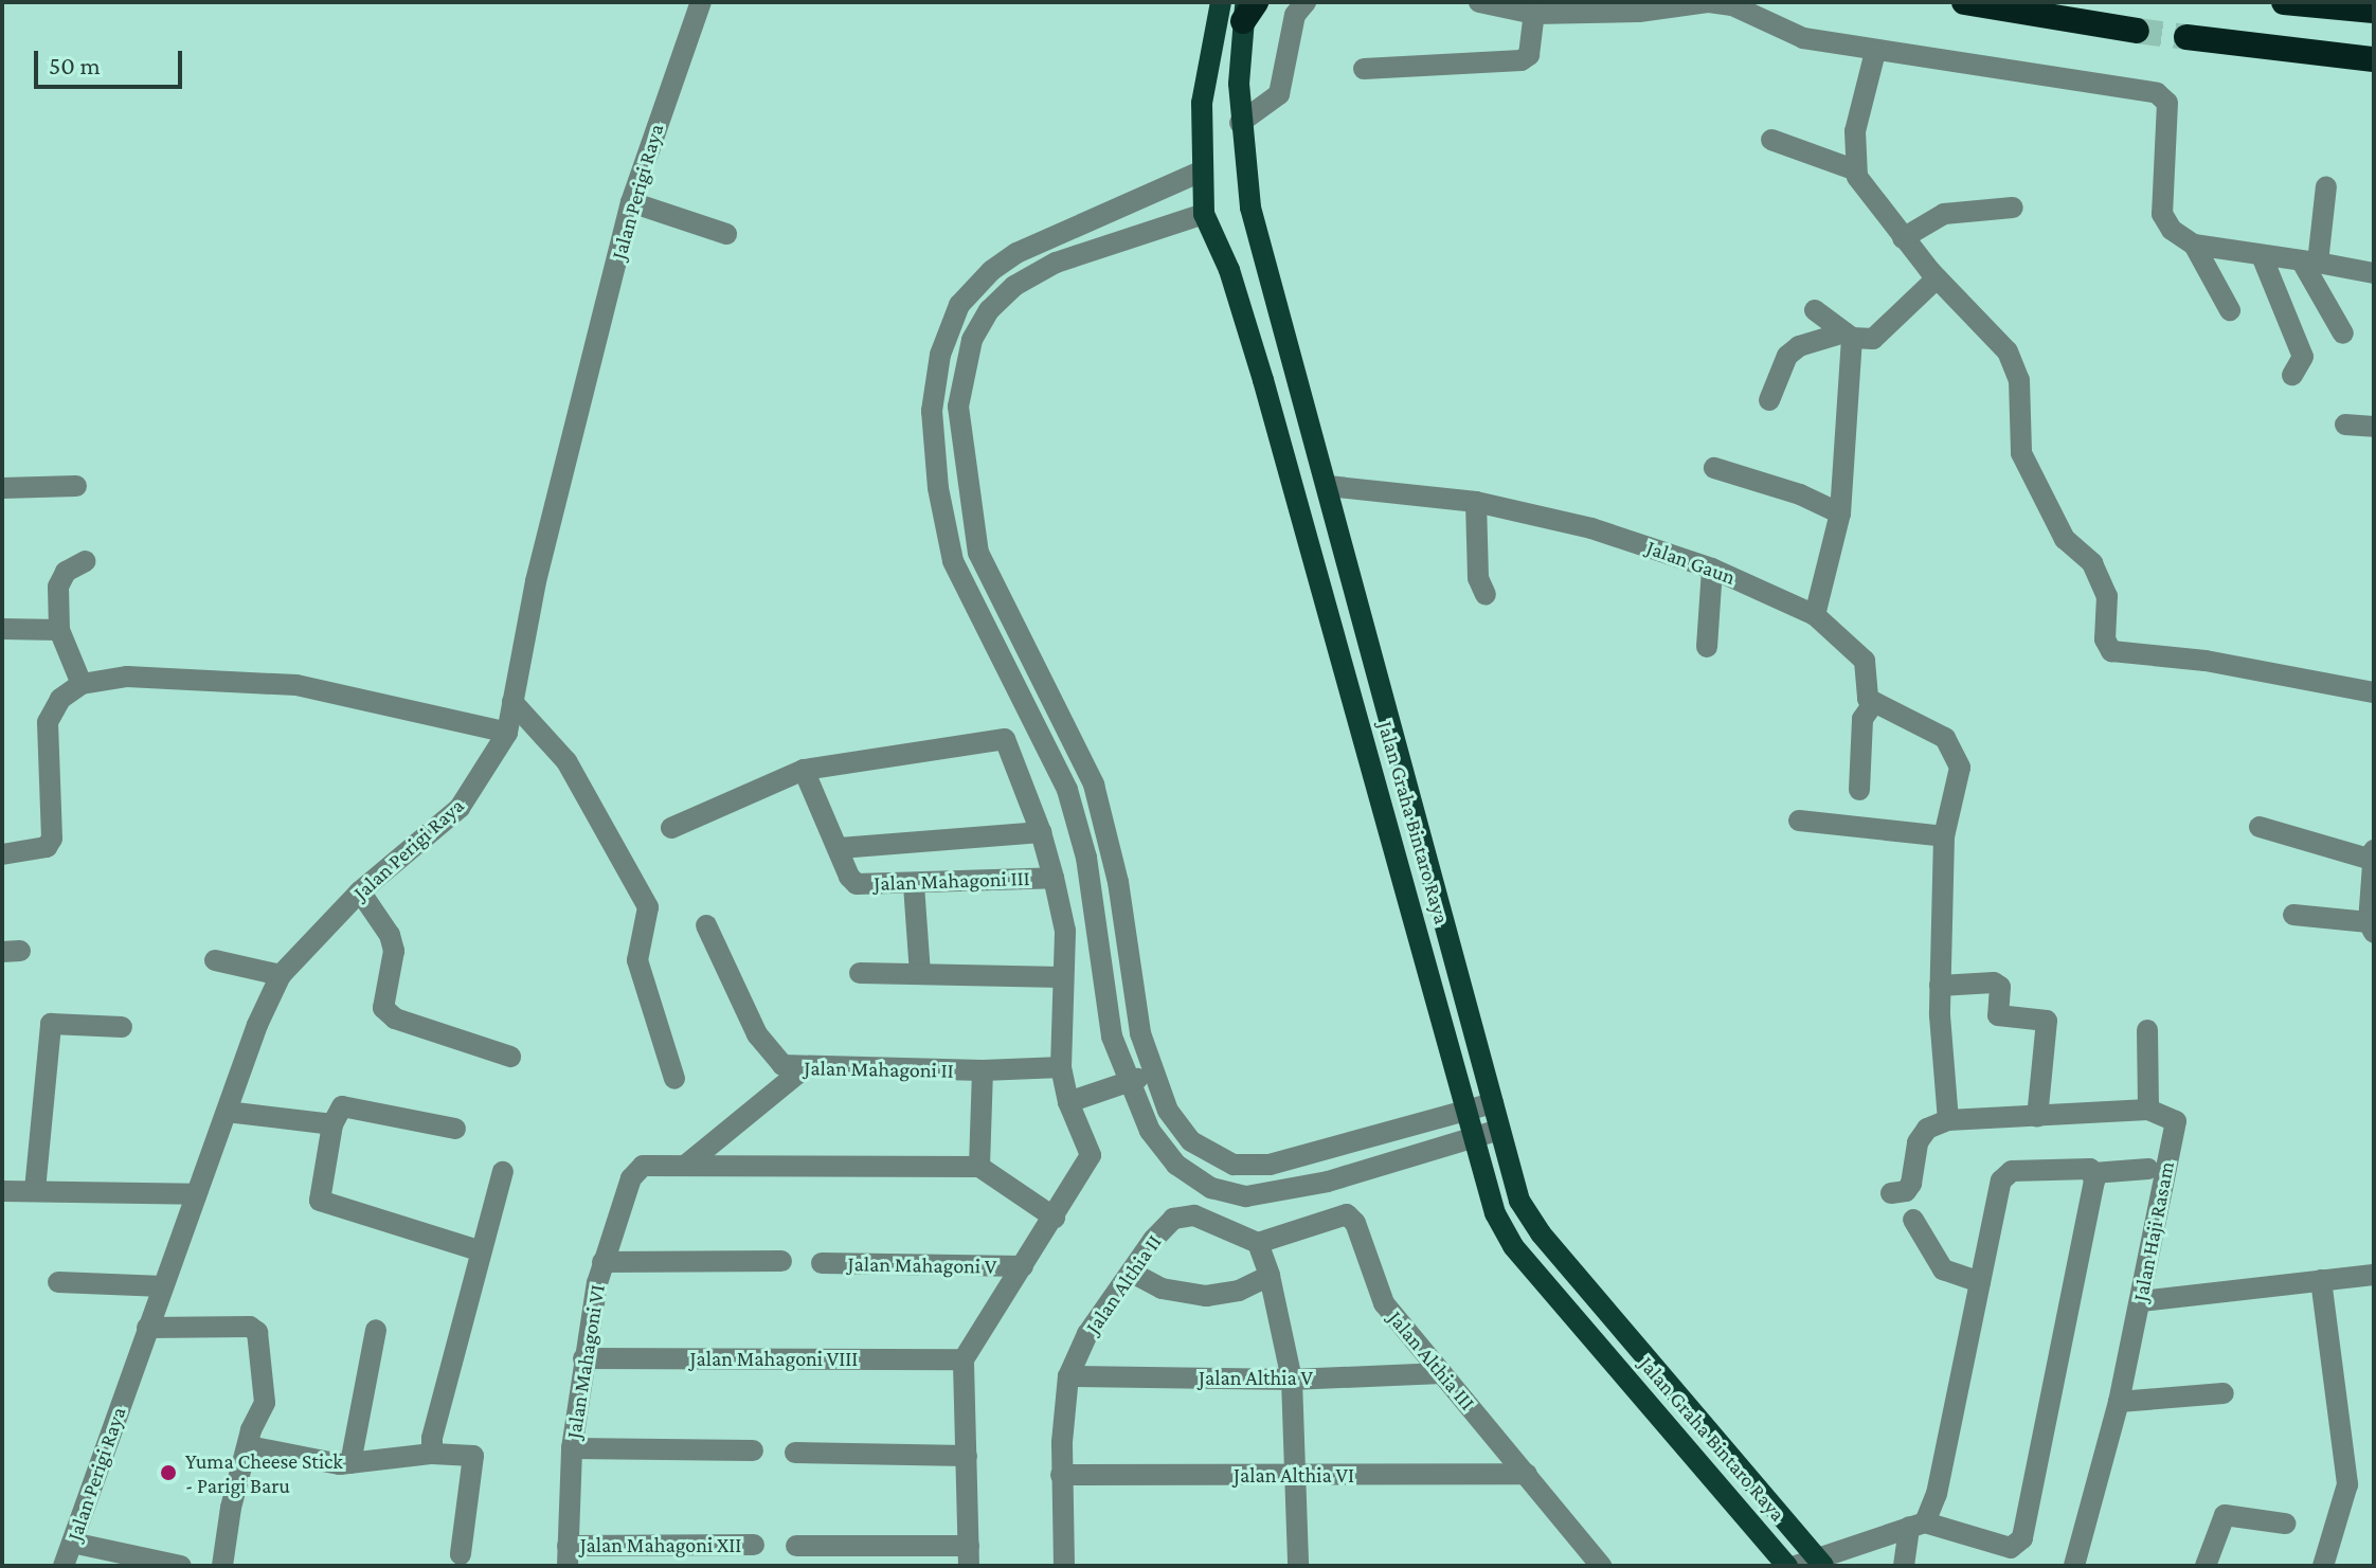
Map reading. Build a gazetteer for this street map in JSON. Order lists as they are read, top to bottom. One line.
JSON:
{"streets":{"main road":["Jalan Graha Bintaro Raya"],"street":["Jalan Perigi Raya","Jalan Gaun","Jalan Mahagoni III","Jalan Mahagoni II","Jalan Haji Rasam","Jalan Mahagoni V","Jalan Althia II","Jalan Mahagoni VIII","Jalan Althia III","Jalan Mahagoni VI","Jalan Althia V","Jalan Althia VI","Jalan Mahagoni XII"]},"crossings":[["Jalan Gaun","Jalan Graha Bintaro Raya"],["Jalan Althia II","Jalan Althia V"],["Jalan Althia II","Jalan Althia VI"],["Jalan Mahagoni VIII","Jalan Mahagoni VI"],["Jalan Althia III","Jalan Althia V"],["Jalan Althia III","Jalan Althia VI"],["Jalan Mahagoni VI","Jalan Mahagoni XII"]],"places":["Yuma Cheese Stick - Parigi Baru"],"scale_bar":"50 m"}
